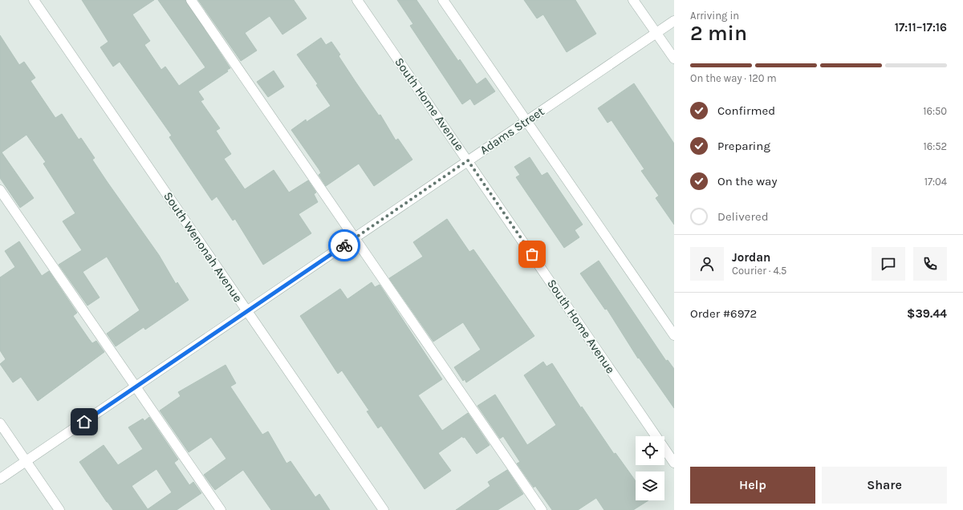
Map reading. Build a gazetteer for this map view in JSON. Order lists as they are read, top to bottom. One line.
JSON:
{"streets":{"street":["South Home Avenue","Adams Street","South Wenonah Avenue"]},"crossings":[["South Home Avenue","Adams Street"],["Adams Street","South Wenonah Avenue"]],"page":{"heading":["2 min","Arriving in","17:11–17:16"],"panel":["Jordan","Courier · 4.5","Order #6972","$39.44"],"bar":"On the way · 120 m","list":[["Confirmed","16:50"],["Preparing","16:52"],["On the way","17:04"],"Delivered"],"buttons":["Help","Share"]}}
